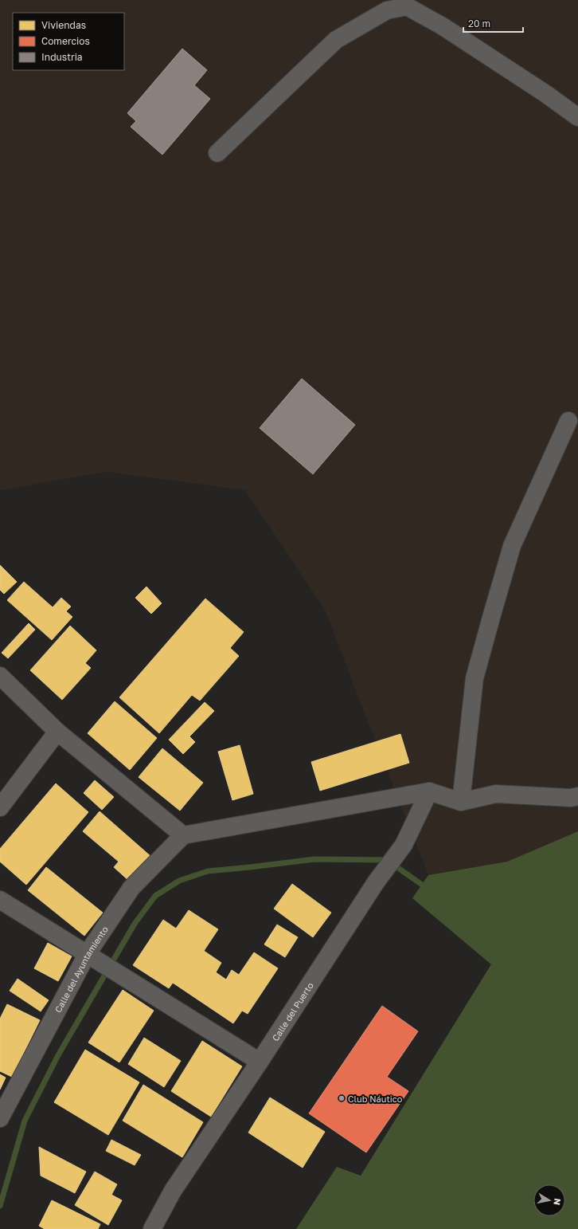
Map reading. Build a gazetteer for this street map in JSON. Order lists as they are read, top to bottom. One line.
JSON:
{"streets":{"street":["Calle del Ayuntamiento","Calle del Puerto"]},"places":["Club Náutico"],"legend":["Viviendas","Comercios","Industria"],"scale_bar":"20 m","north":"right"}
